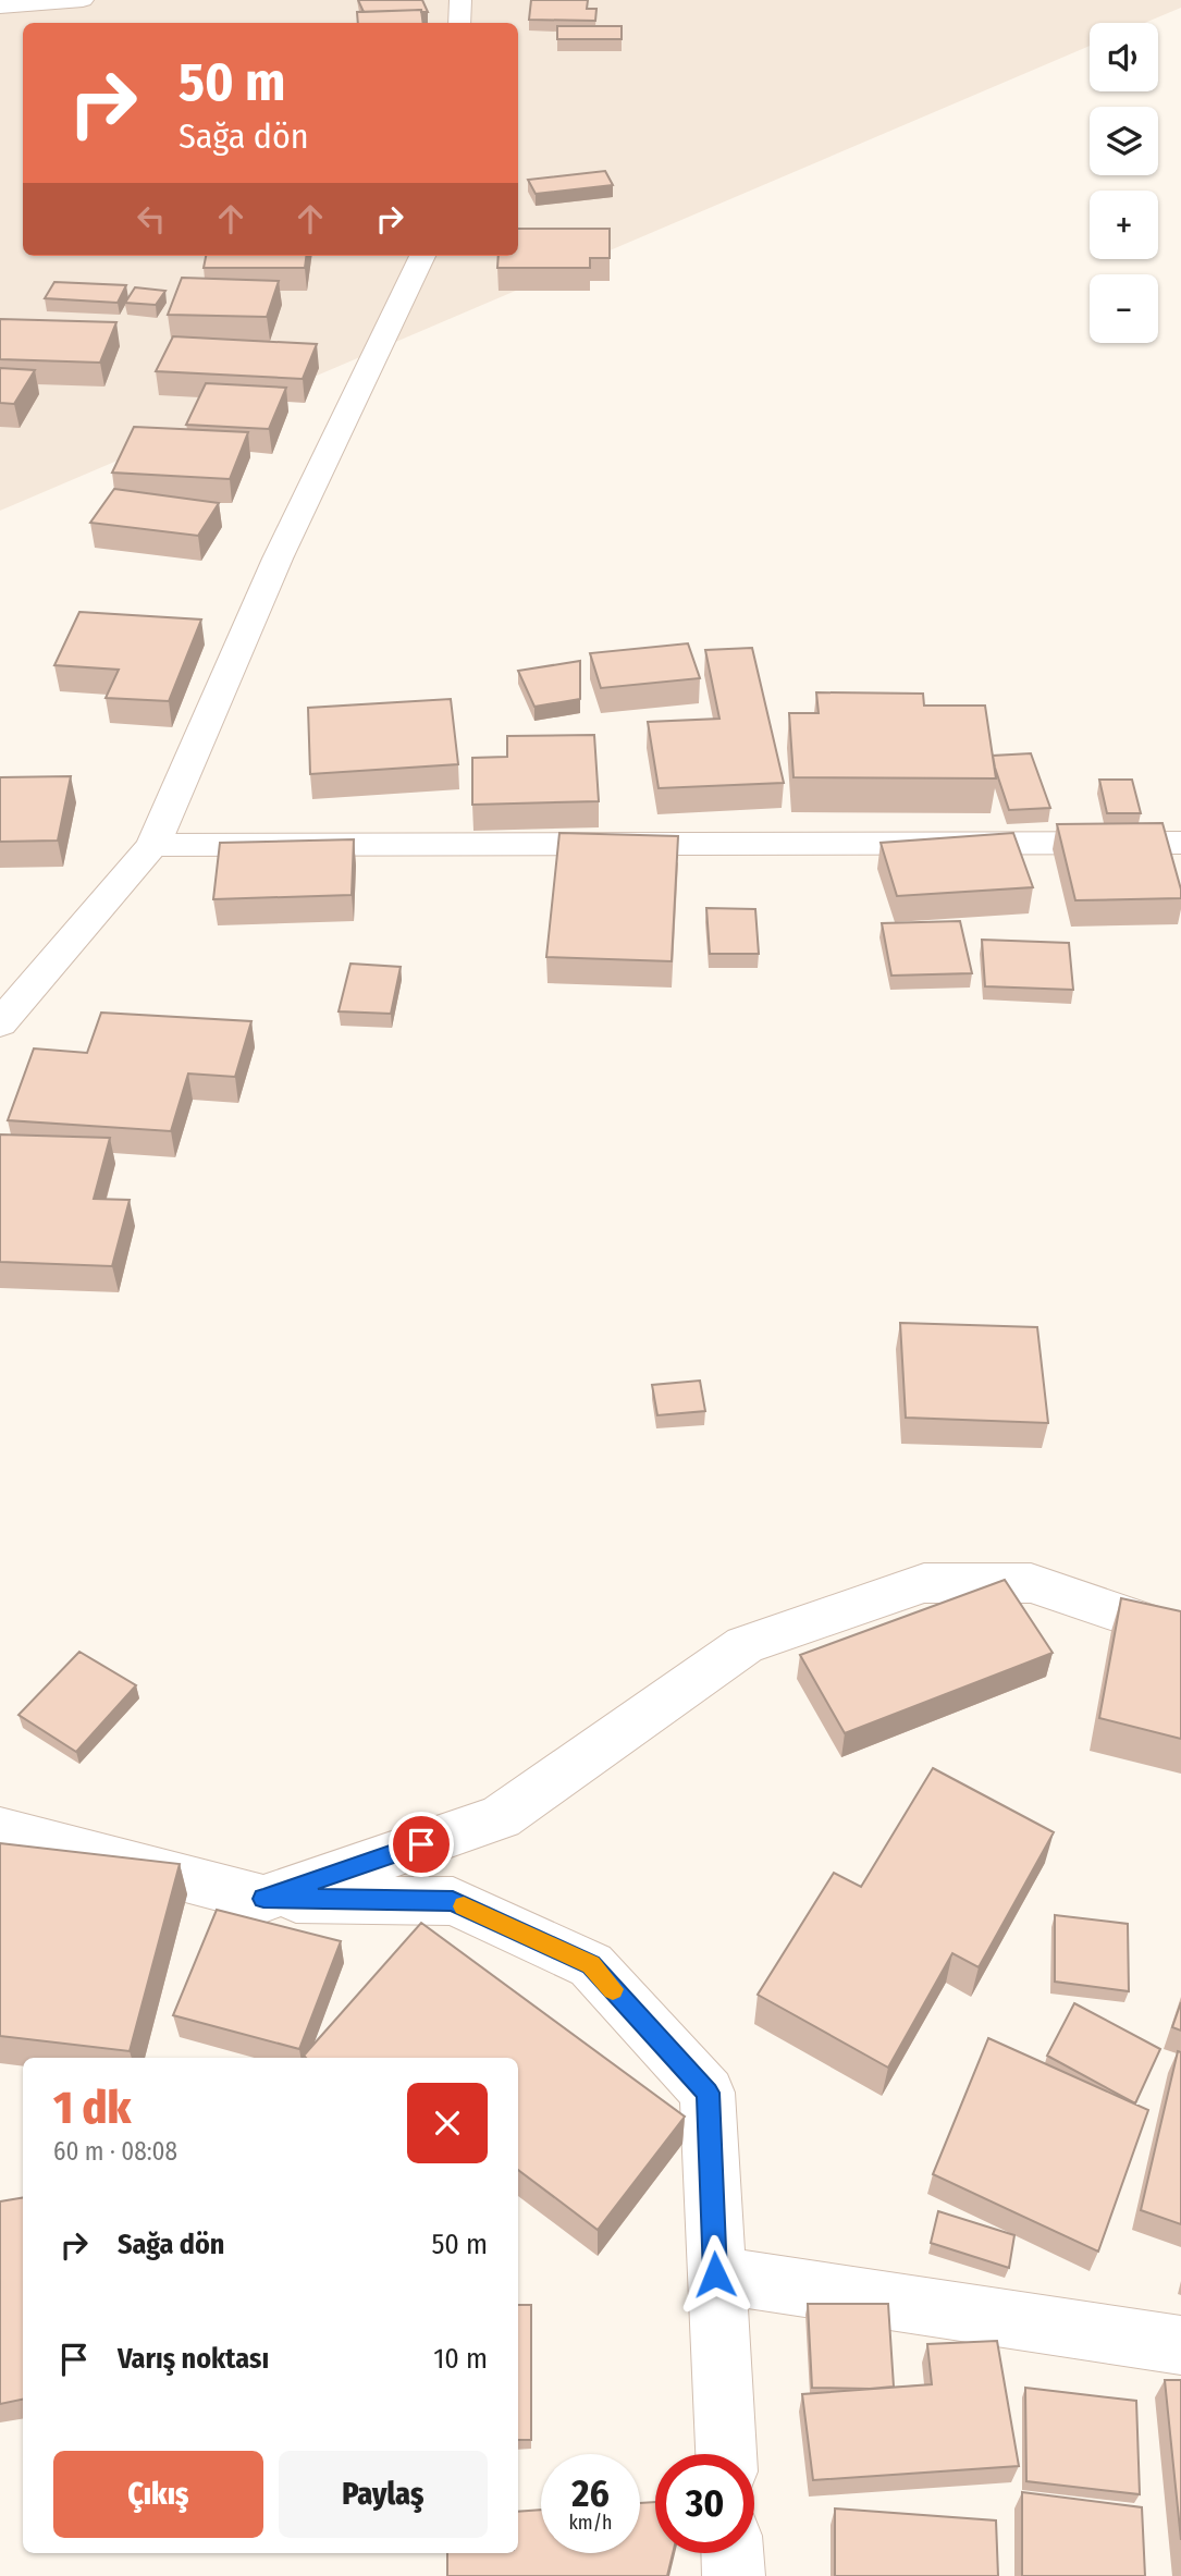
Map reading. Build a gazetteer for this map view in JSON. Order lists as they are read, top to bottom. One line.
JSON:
{"page":{"map_buttons":["+","−"],"turn":["50 m","Sağa dön"],"heading":["1 dk","60 m · 08:08"],"list":[{"name":"Sağa dön","value":"50 m"},{"name":"Varış noktası","value":"10 m"}],"buttons":["Çıkış","Paylaş"],"speed":"26 km/h","limit":"30"}}
